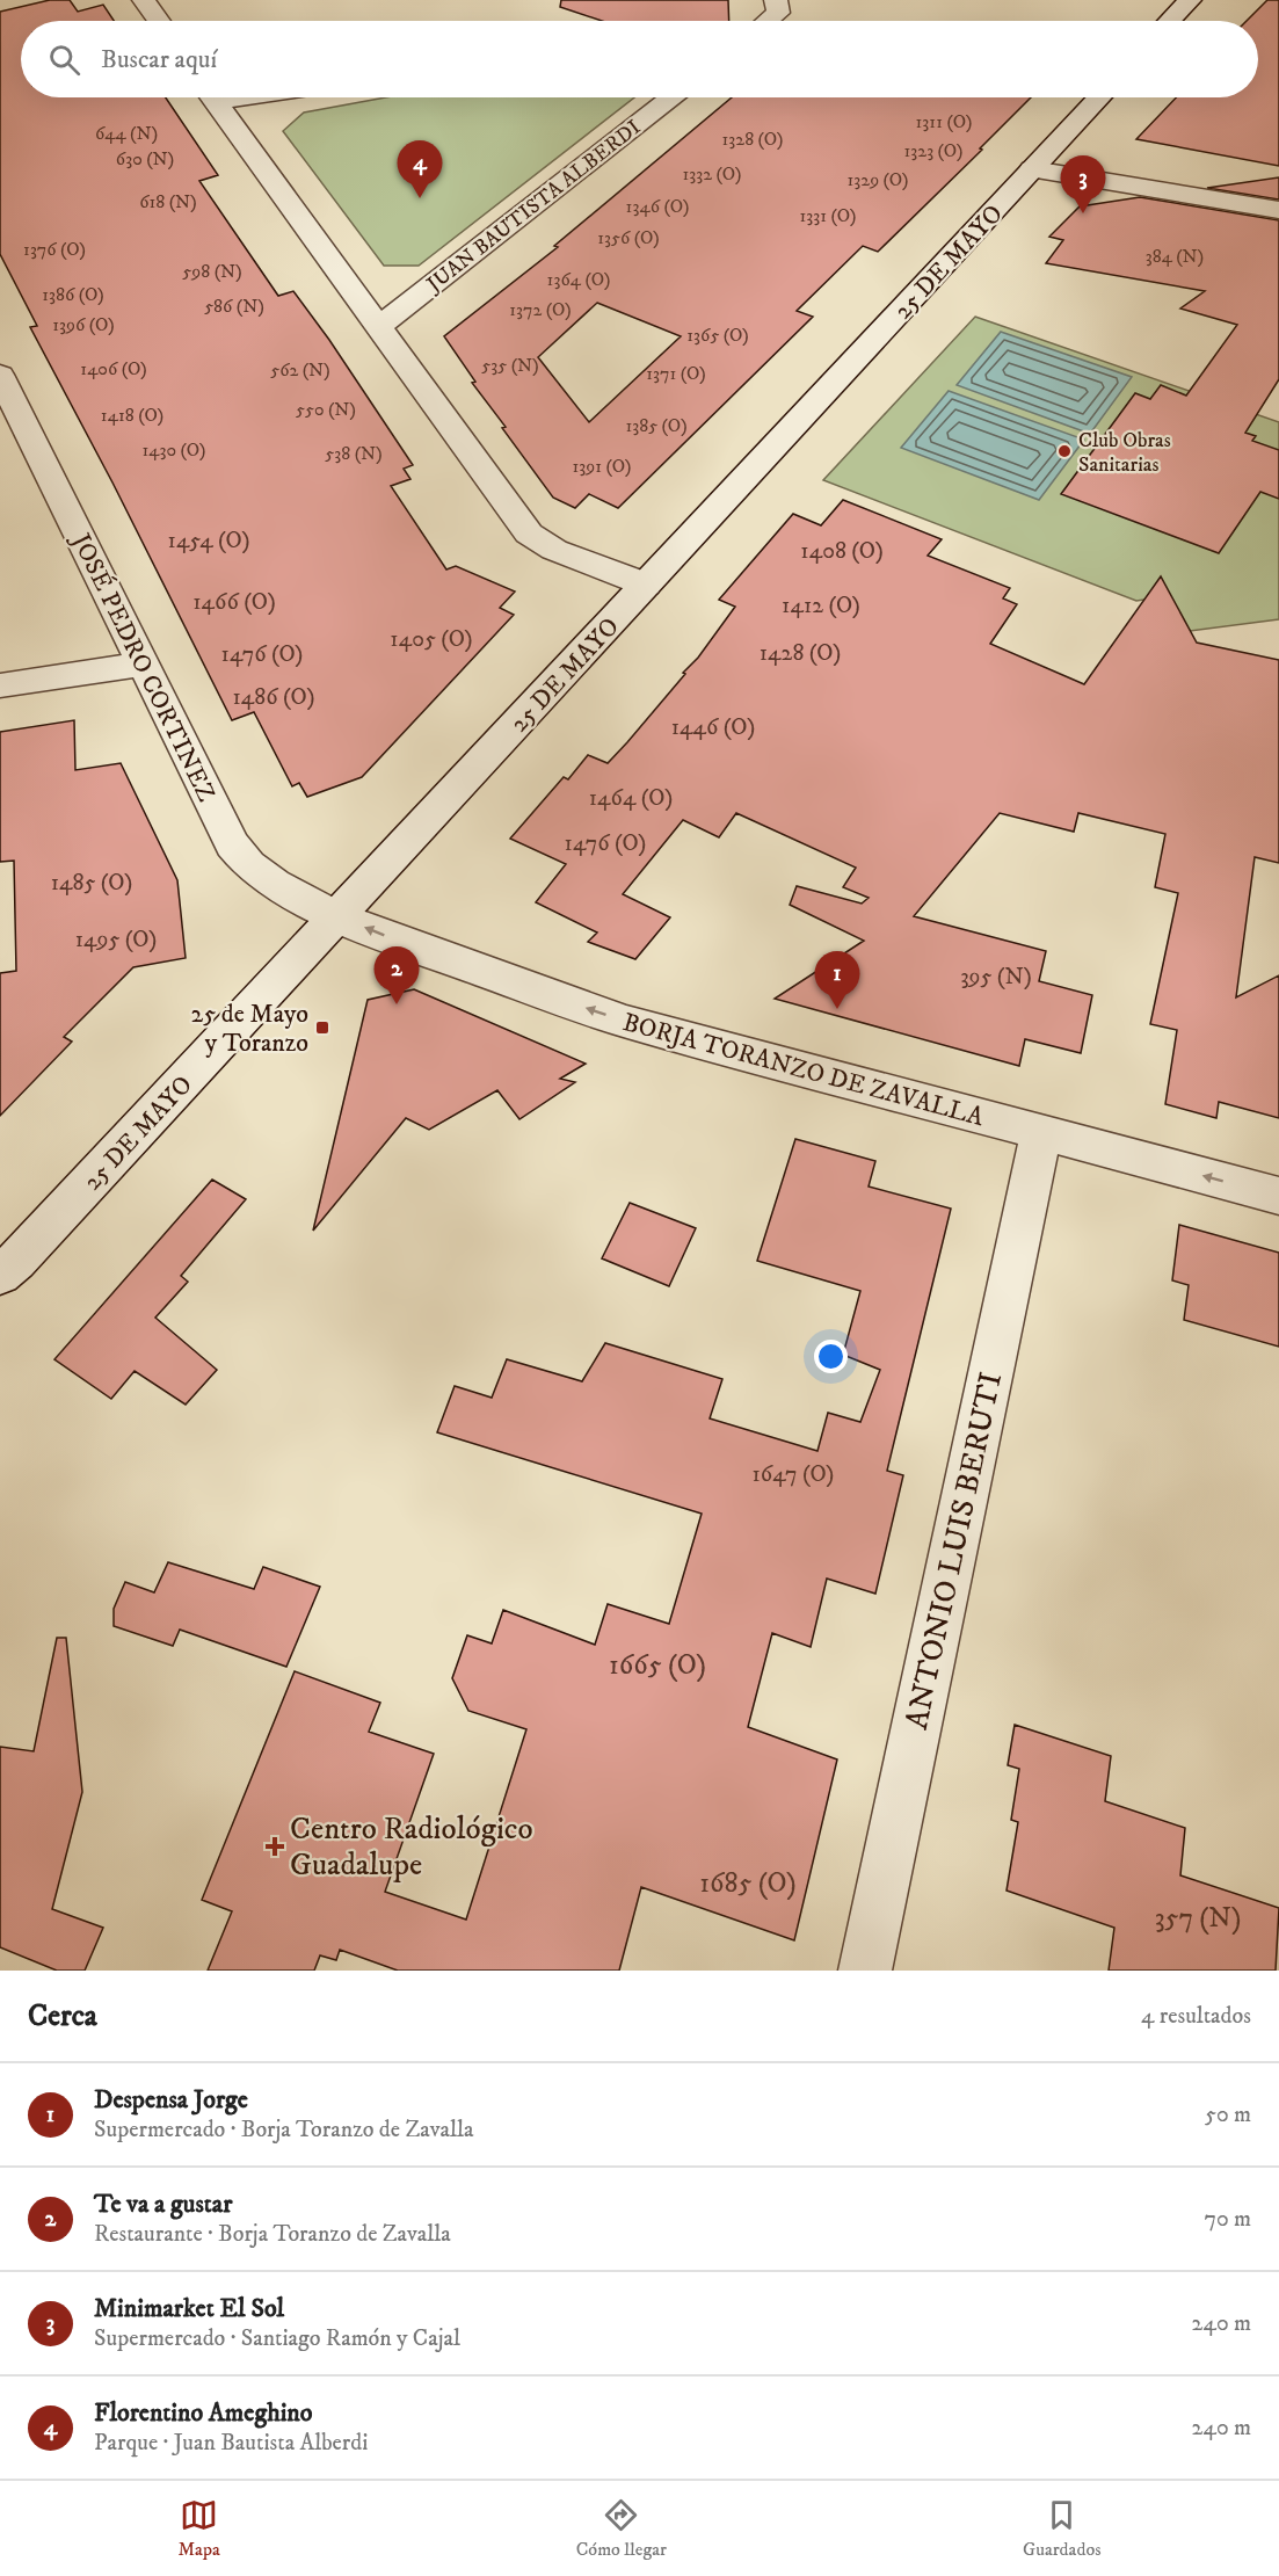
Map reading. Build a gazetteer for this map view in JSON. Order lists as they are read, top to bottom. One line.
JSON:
{"streets":{"street":["JUAN BAUTISTA ALBERDI","25 DE MAYO","JOSÉ PEDRO CORTINEZ","BORJA TORANZO DE ZAVALLA","ANTONIO LUIS BERUTI"]},"crossings":[["25 DE MAYO","JOSÉ PEDRO CORTINEZ"],["25 DE MAYO","BORJA TORANZO DE ZAVALLA"],["JOSÉ PEDRO CORTINEZ","BORJA TORANZO DE ZAVALLA"],["BORJA TORANZO DE ZAVALLA","ANTONIO LUIS BERUTI"]],"one_way":["BORJA TORANZO DE ZAVALLA"],"places":{"other":["Club Obras Sanitarias"],"transit":["25 de Mayo y Toranzo"],"health":["Centro Radiológico Guadalupe"]},"house_numbers":["1311 (O)","644 (N)","1328 (O)","1323 (O)","630 (N)","1332 (O)","1329 (O)","618 (N)","1346 (O)","1331 (O)","1356 (O)","1376 (O)","384 (N)","598 (N)","1364 (O)","1386 (O)","586 (N)","1372 (O)","1396 (O)","1365 (O)","535 (N)","1406 (O)","562 (N)","1371 (O)","550 (N)","1418 (O)","1385 (O)","1430 (O)","538 (N)","1391 (O)","1454 (O)","1408 (O)","1466 (O)","1412 (O)","1405 (O)","1428 (O)","1476 (O)","1486 (O)","1446 (O)","1464 (O)","1476 (O)","1485 (O)","1495 (O)","395 (N)","1647 (O)","1665 (O)","1685 (O)","357 (N)"],"page":{"search":"Buscar aquí","pins":["4","3","2","1"],"heading":["Cerca","4 resultados"],"list":[{"mark":"1","name":"Despensa Jorge","note":"Supermercado · Borja Toranzo de Zavalla","value":"50 m"},{"mark":"2","name":"Te va a gustar","note":"Restaurante · Borja Toranzo de Zavalla","value":"70 m"},{"mark":"3","name":"Minimarket El Sol","note":"Supermercado · Santiago Ramón y Cajal","value":"240 m"},{"mark":"4","name":"Florentino Ameghino","note":"Parque · Juan Bautista Alberdi","value":"240 m"}],"nav":["Mapa","Cómo llegar","Guardados"]}}
